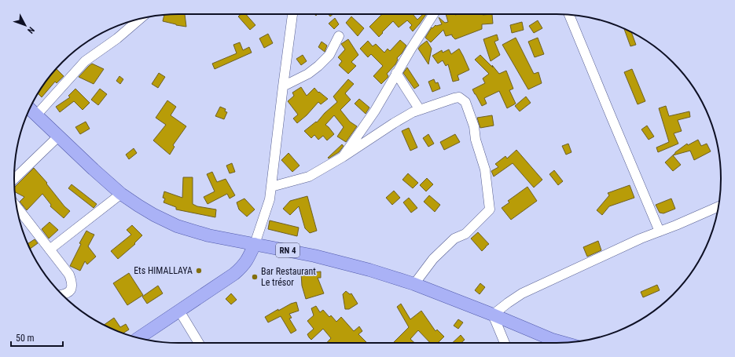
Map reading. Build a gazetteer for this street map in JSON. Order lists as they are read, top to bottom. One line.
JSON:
{"streets":{"main road":["RN 4"]},"places":["Ets HIMALLAYA","Bar Restaurant Le trésor"],"scale_bar":"50 m","north":"bottom right"}
